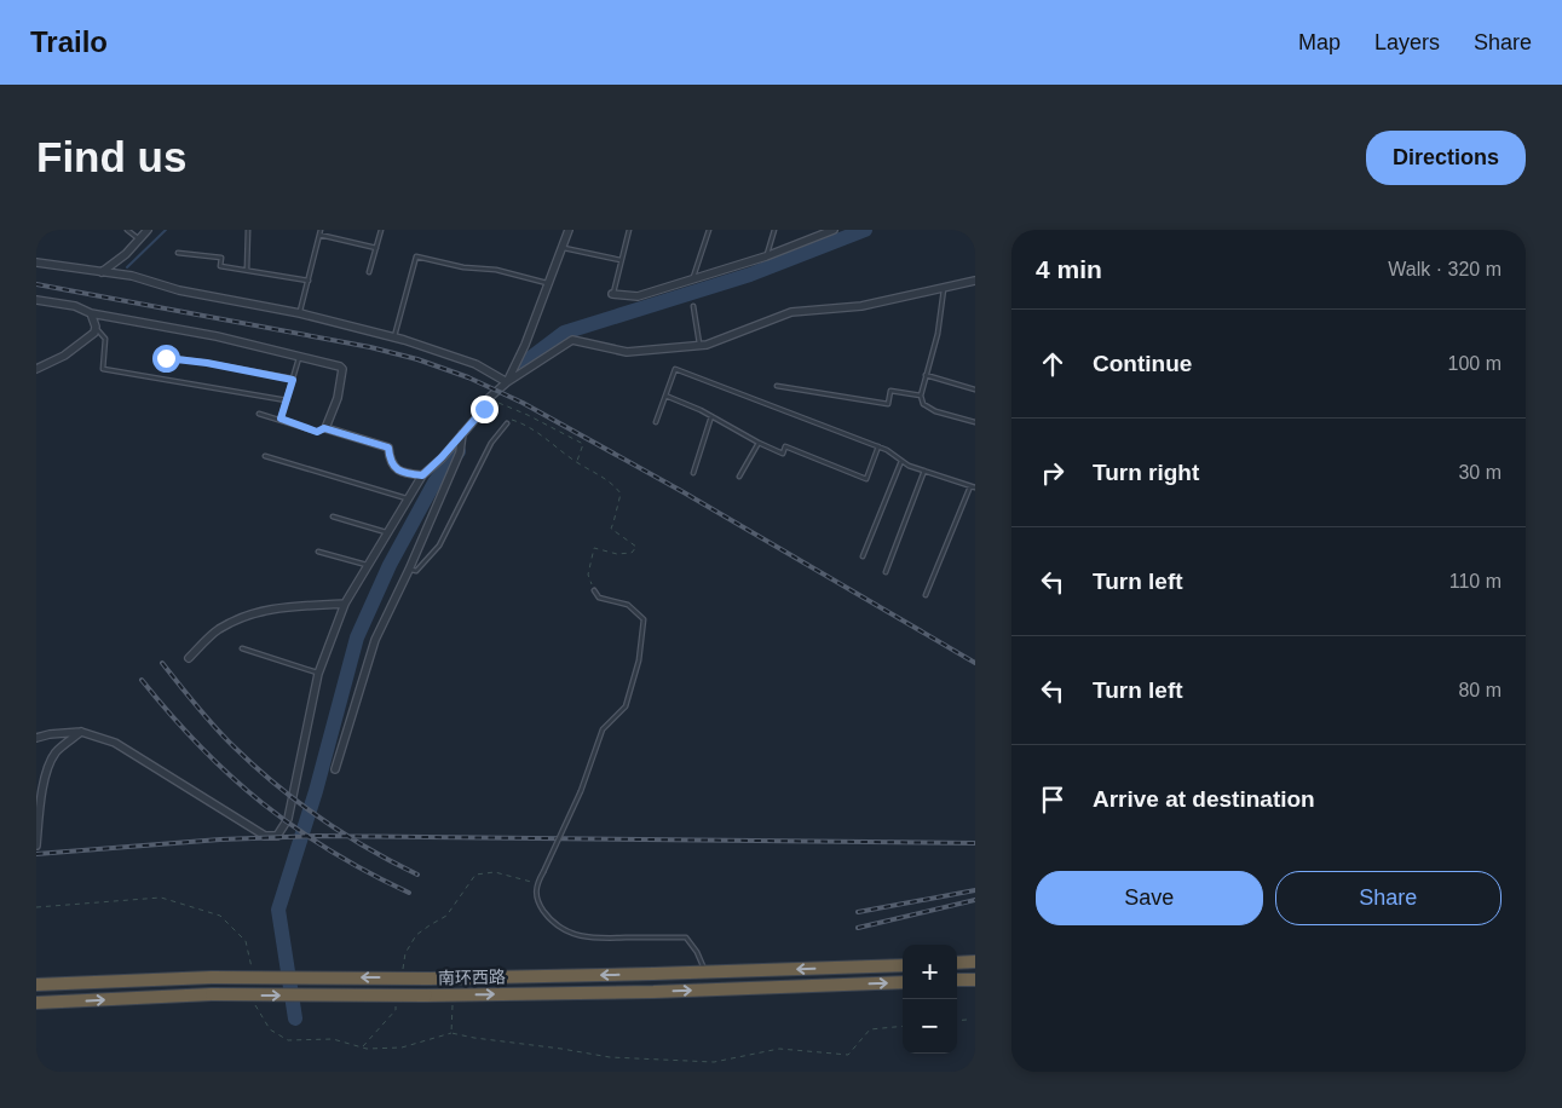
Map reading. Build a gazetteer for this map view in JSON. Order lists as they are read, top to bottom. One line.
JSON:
{"streets":{"highway":["南环西路"]},"page":{"header":"Trailo","nav":["Map","Layers","Share"],"buttons":["Directions",["Save","Share"]],"title":"Find us","heading":["4 min","Walk · 320 m"],"list":[["Continue","100 m"],["Turn right","30 m"],["Turn left","110 m"],["Turn left","80 m"],"Arrive at destination"],"map_buttons":["+","−"]}}
